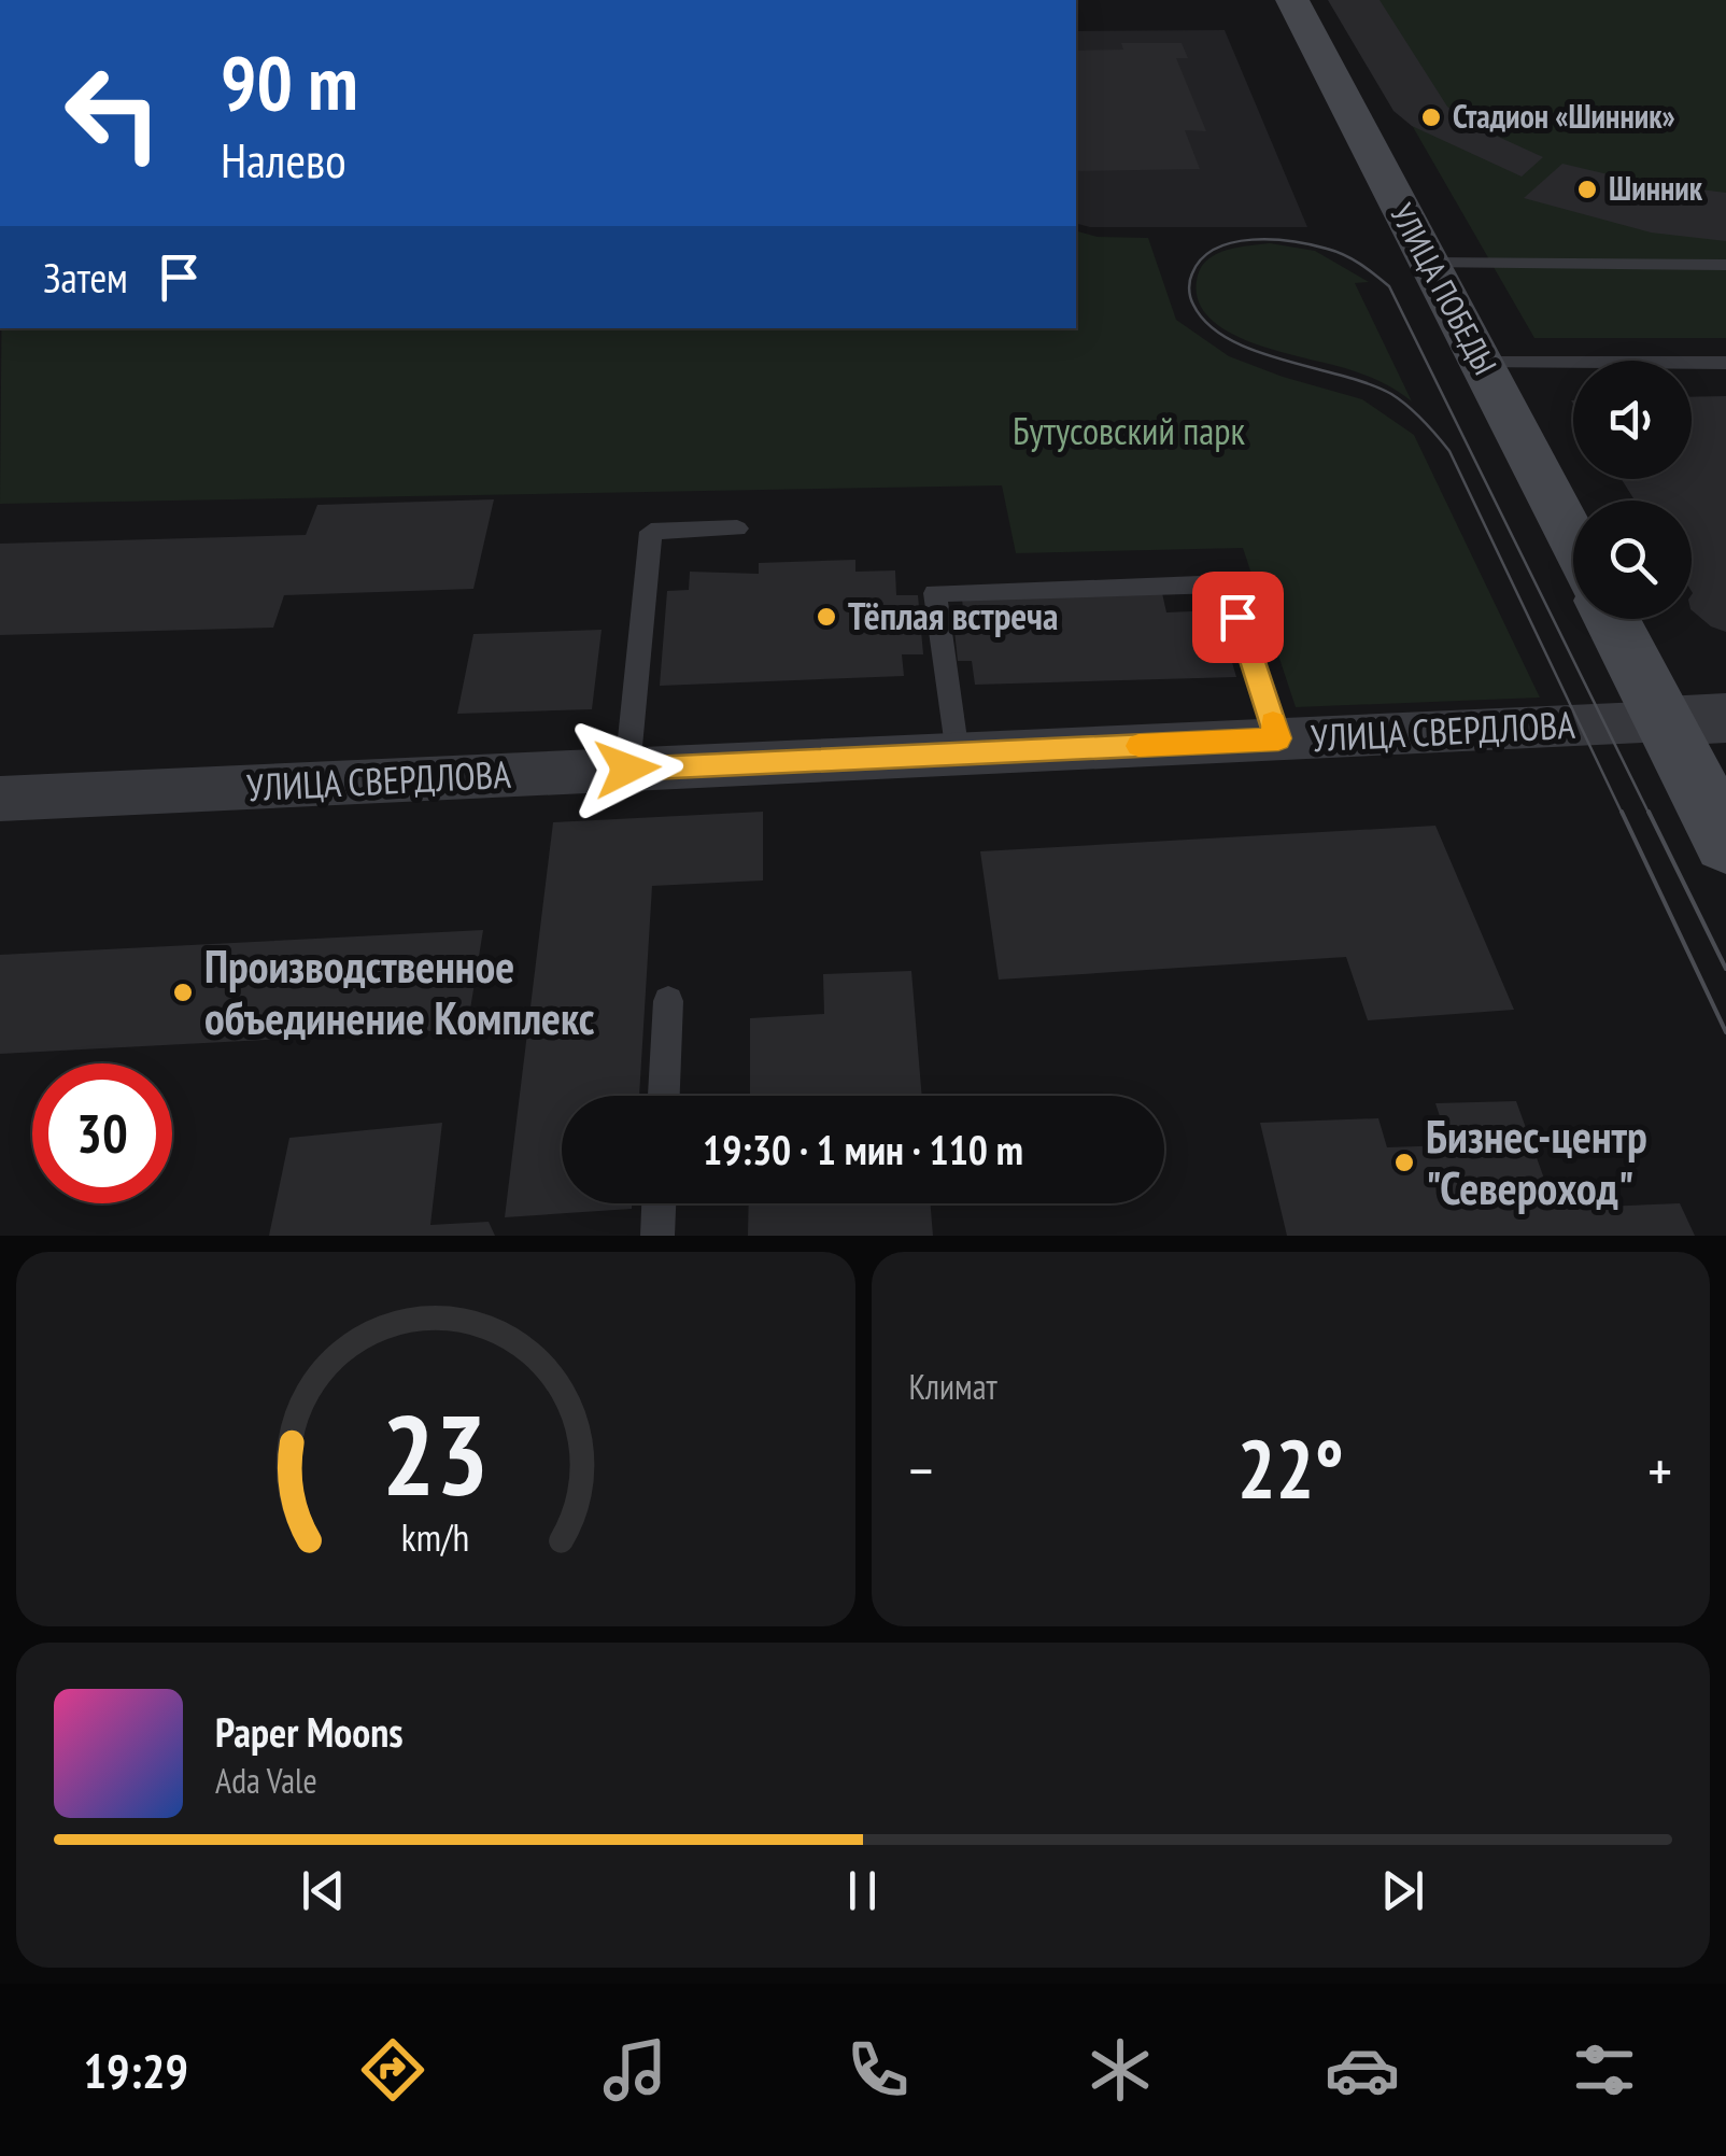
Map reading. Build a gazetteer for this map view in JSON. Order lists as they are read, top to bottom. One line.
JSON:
{"streets":{"main road":["УЛИЦА ПОБЕДЫ"],"street":["УЛИЦА СВЕРДЛОВА"]},"parks":["Бутусовский парк"],"places":["Стадион «Шинник»","Шинник","Тёплая встреча","Производственное объединение Комплекс","Бизнес-центр \"Североход\""],"page":{"turn":["90 m","Налево"],"then":"Затем","limit":"30","trip":"19:30 · 1 мин · 110 m","tile":"Климат","heat":["−","22°","+"],"song":["Paper Moons","Ada Vale"],"tabs":"19:29","gauge":["23","km/h"]}}
